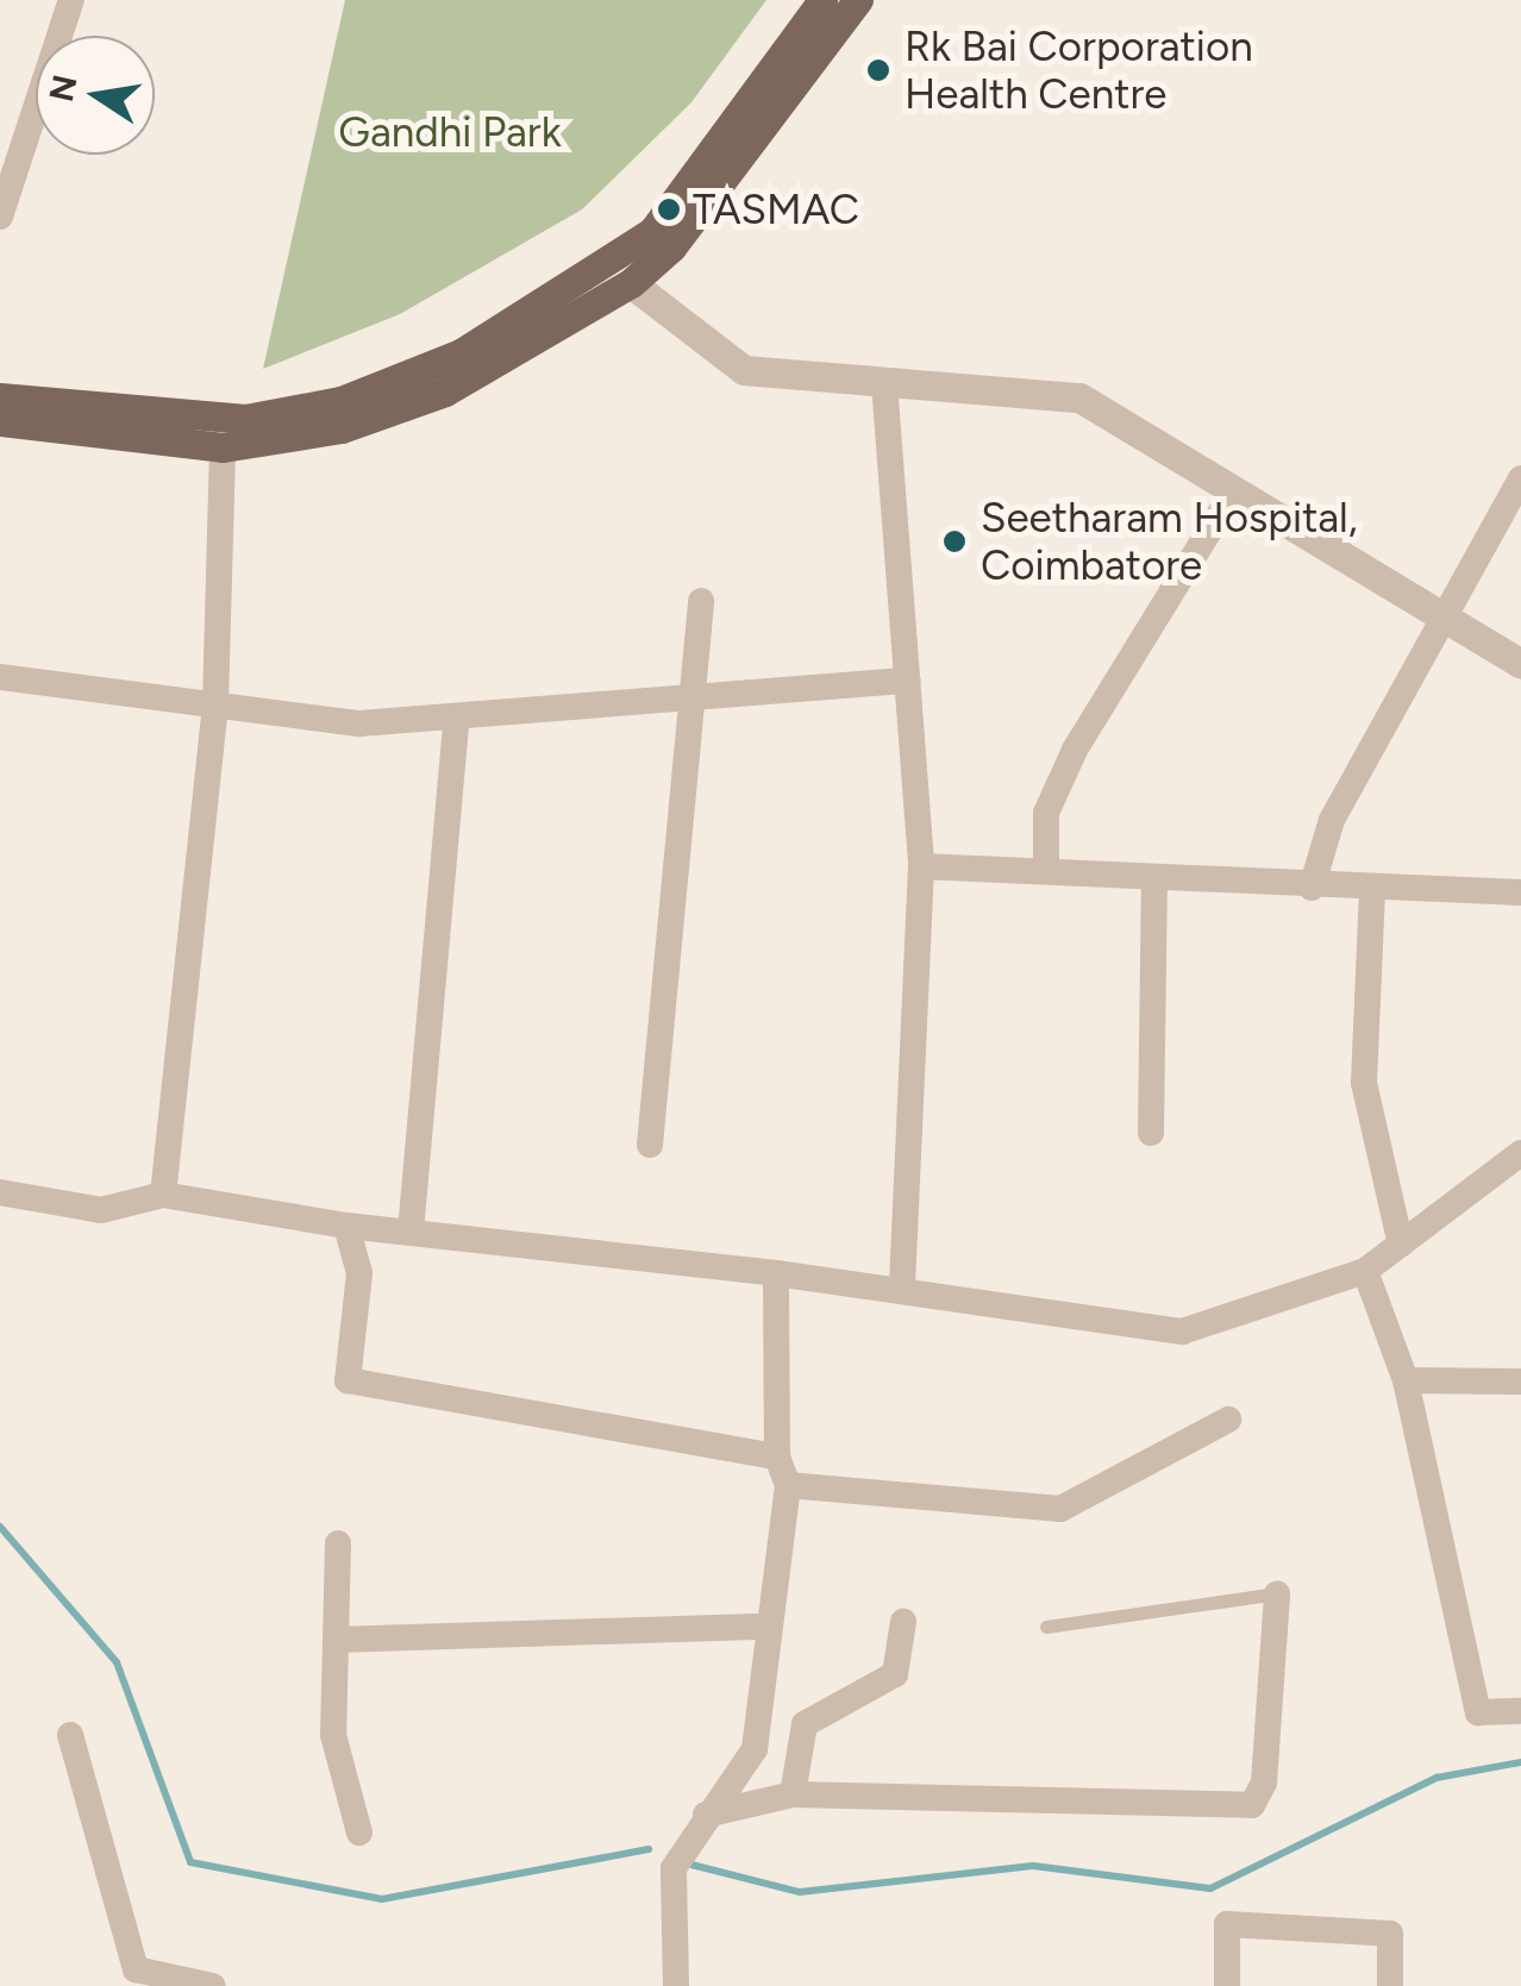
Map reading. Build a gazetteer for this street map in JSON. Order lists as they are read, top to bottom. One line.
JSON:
{"parks":["Gandhi Park"],"places":["Rk Bai Corporation Health Centre","TASMAC","Seetharam Hospital, Coimbatore"],"north":"left"}
